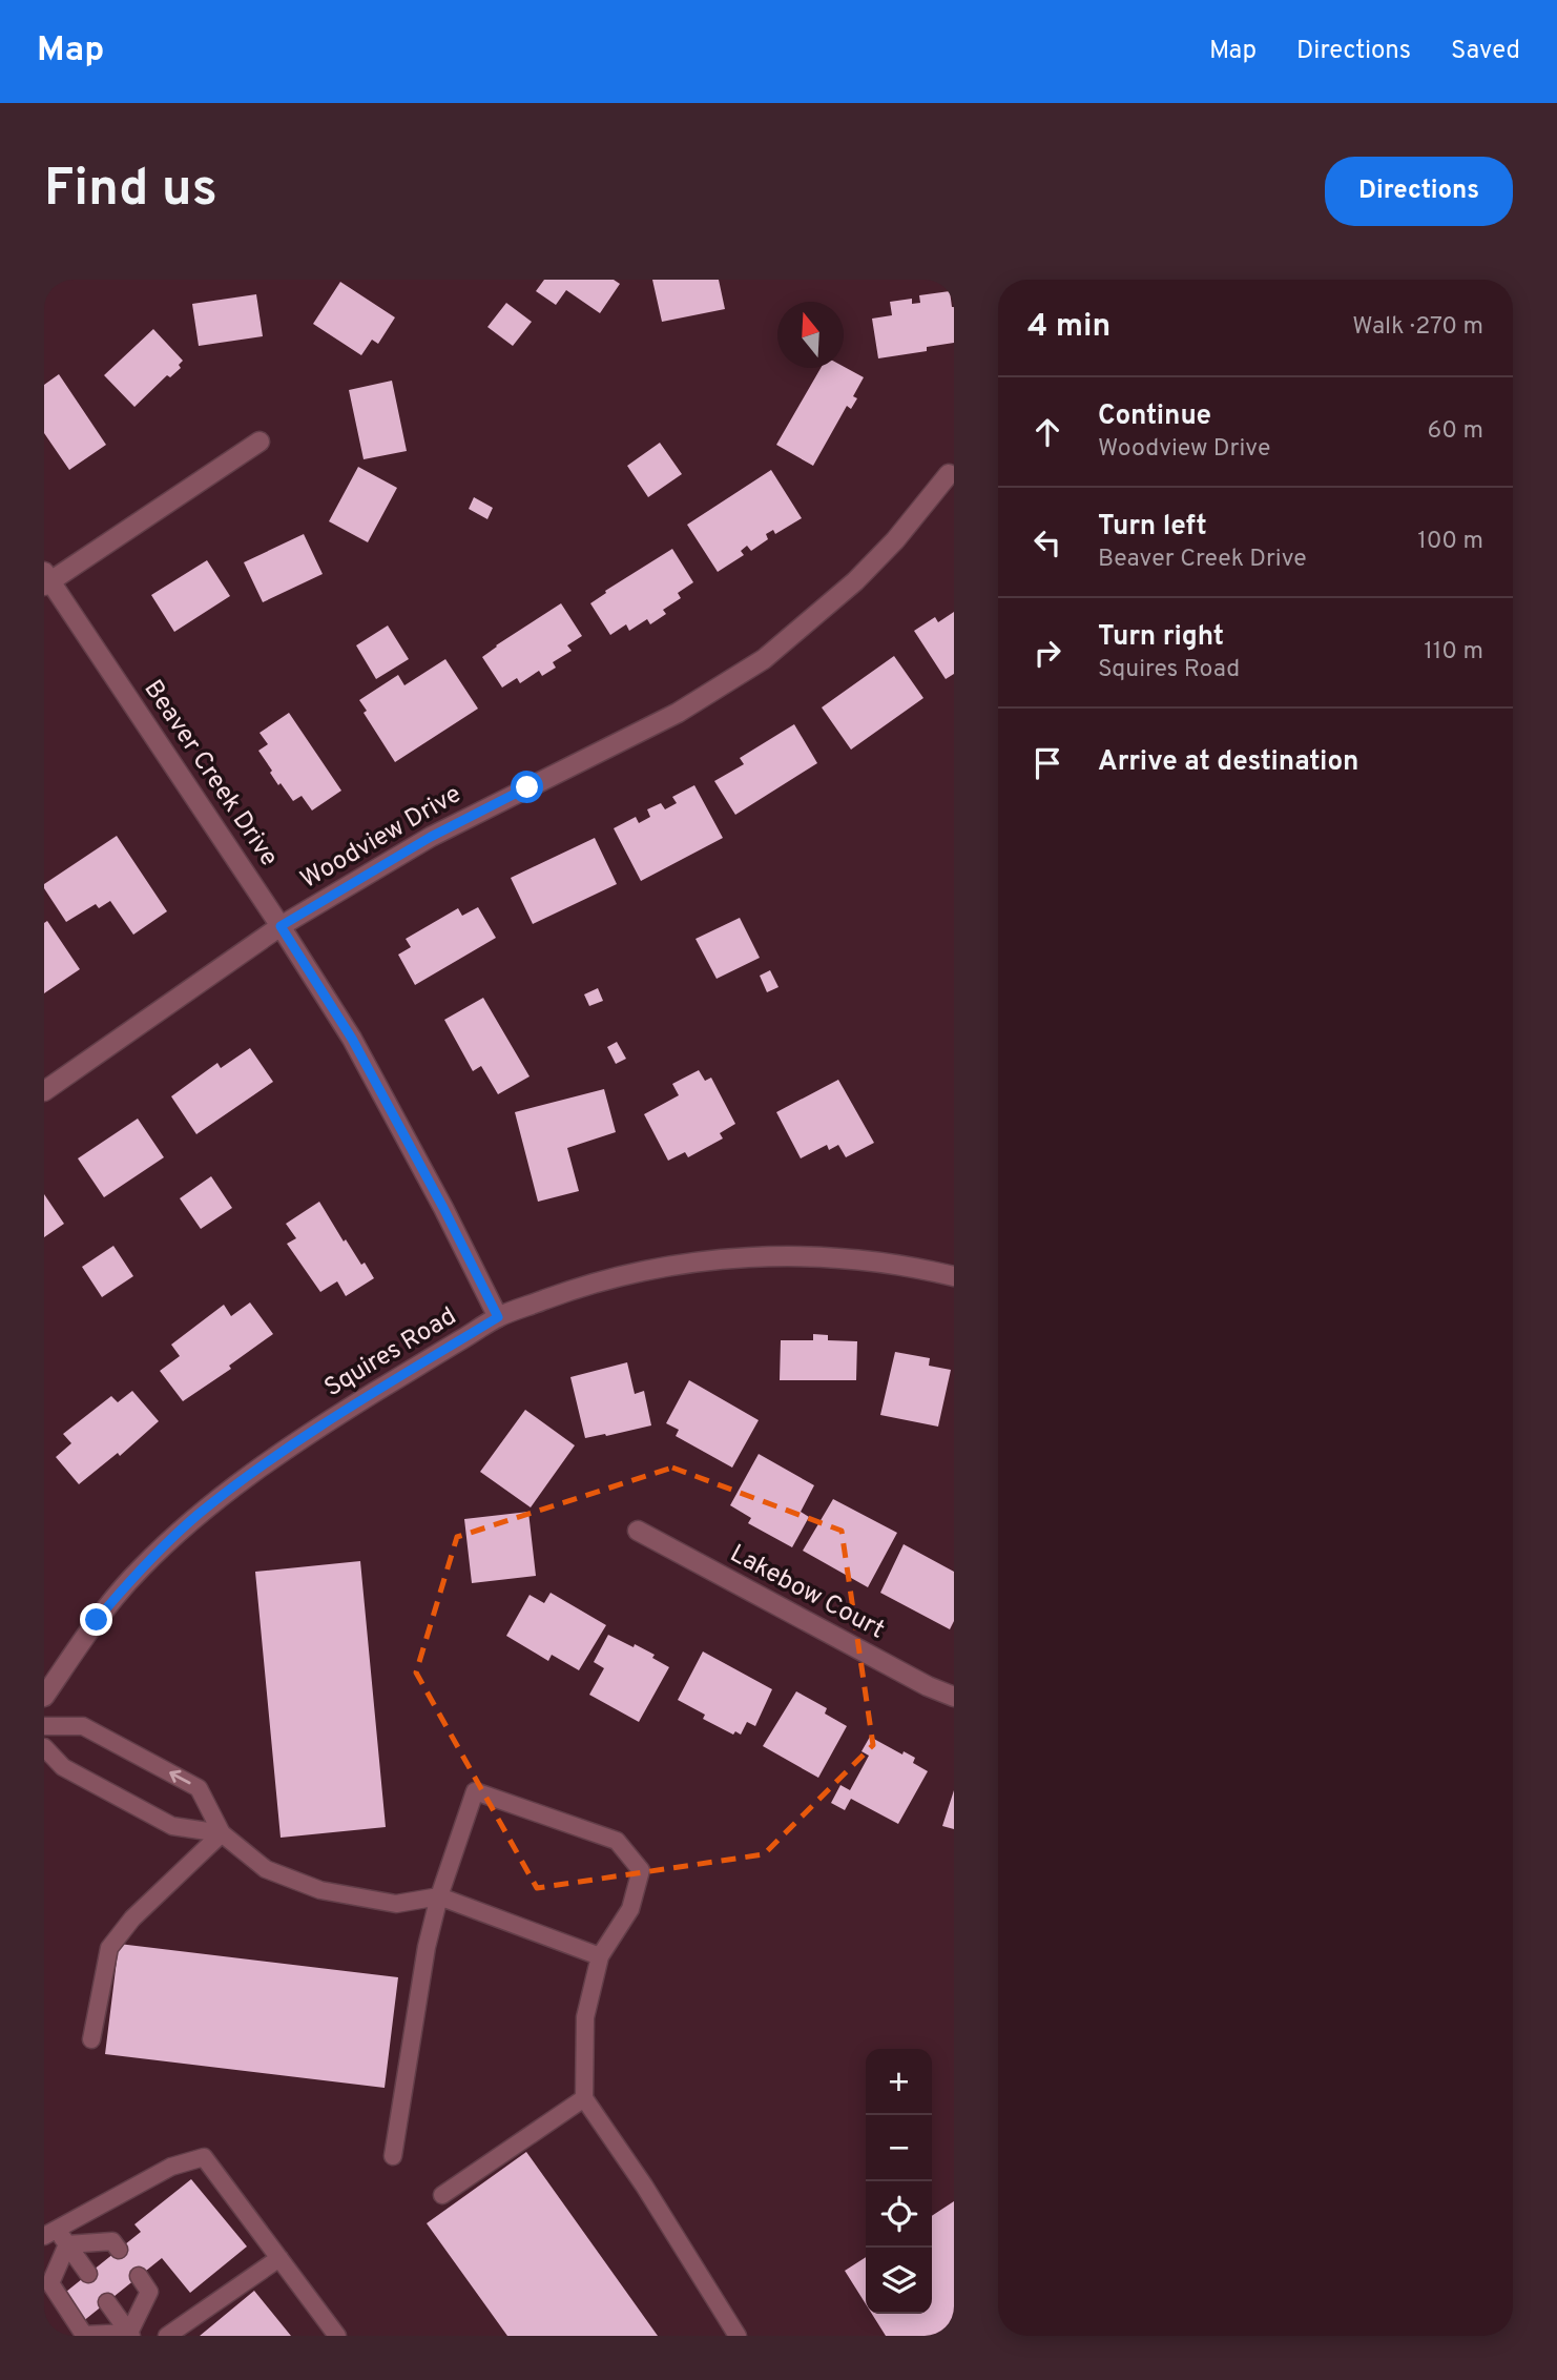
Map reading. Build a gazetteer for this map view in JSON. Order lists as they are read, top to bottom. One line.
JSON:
{"streets":{"street":["Beaver Creek Drive","Woodview Drive","Squires Road","Lakebow Court"]},"crossings":[["Beaver Creek Drive","Woodview Drive"],["Beaver Creek Drive","Squires Road"]],"north":"top","page":{"header":"Map","nav":["Map","Directions","Saved"],"buttons":"Directions","title":"Find us","heading":["4 min","Walk · 270 m"],"list":[["Continue","Woodview Drive","60 m"],["Turn left","Beaver Creek Drive","100 m"],["Turn right","Squires Road","110 m"],"Arrive at destination"],"map_buttons":["+","−"]}}
